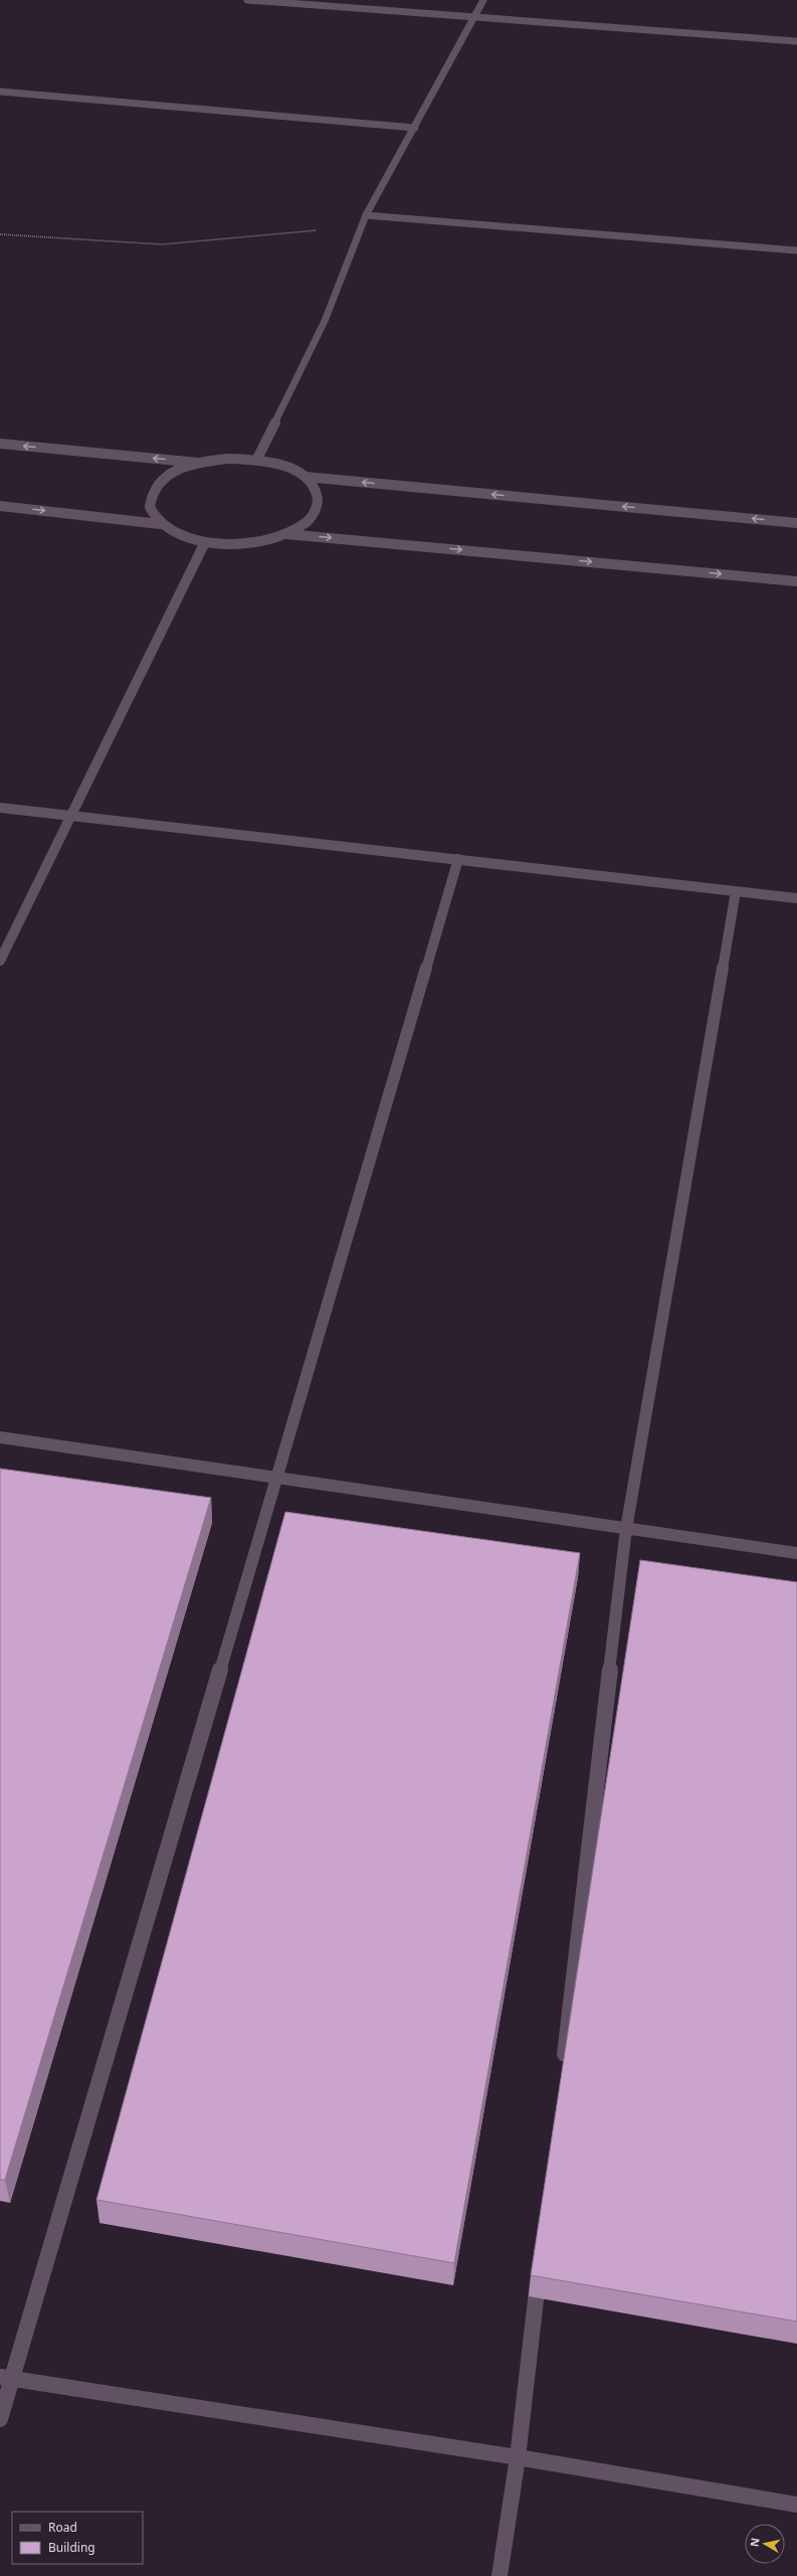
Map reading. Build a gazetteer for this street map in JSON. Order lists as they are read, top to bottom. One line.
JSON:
{"legend":["Road","Building"],"north":"left"}
